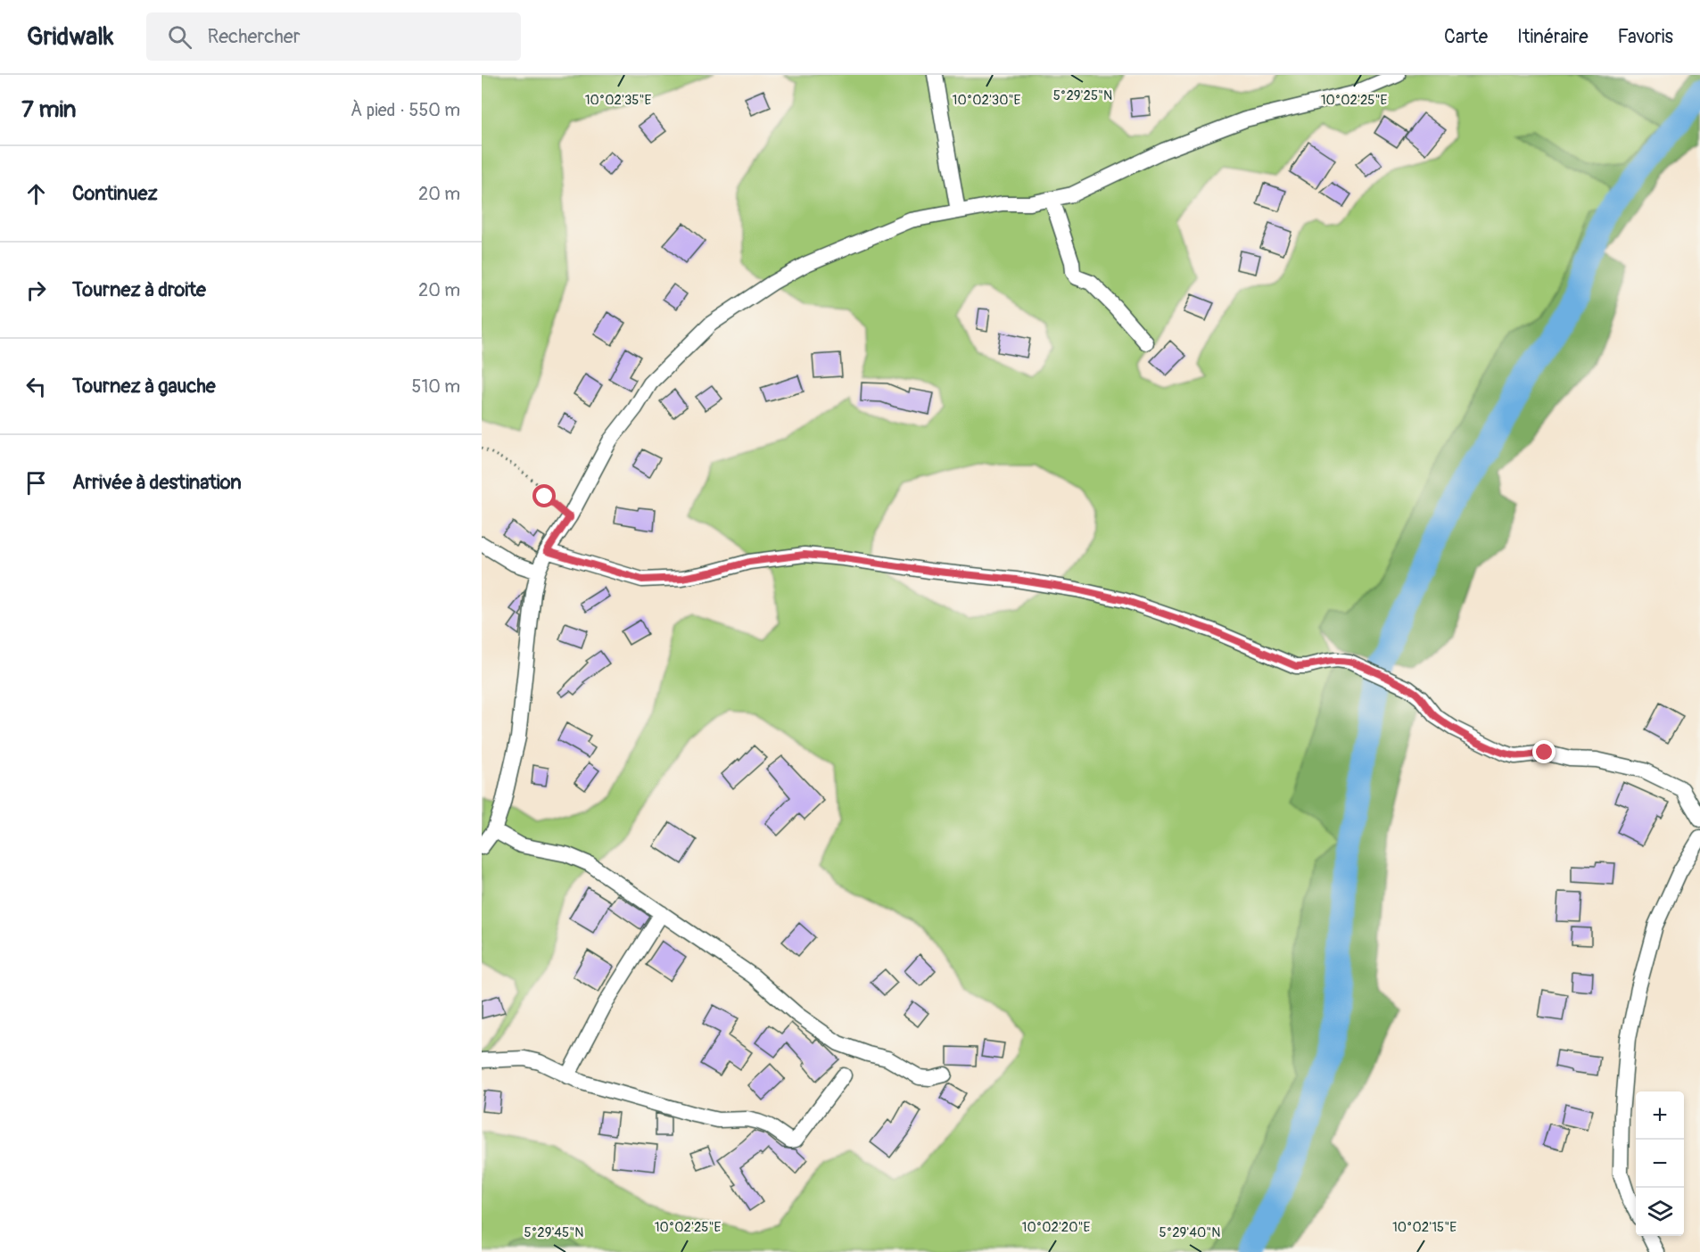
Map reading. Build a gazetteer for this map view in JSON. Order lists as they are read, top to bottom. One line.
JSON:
{"page":{"header":"Gridwalk","search":"Rechercher","nav":["Carte","Itinéraire","Favoris"],"heading":["7 min","À pied · 550 m"],"list":[["Continuez","20 m"],["Tournez à droite","20 m"],["Tournez à gauche","510 m"],"Arrivée à destination"],"map_buttons":["+","−"]},"coordinates":["5°29'25\"N","10°02'35\"E","10°02'30\"E","10°02'25\"E","10°02'20\"E","10°02'15\"E","5°29'45\"N","5°29'40\"N"]}
